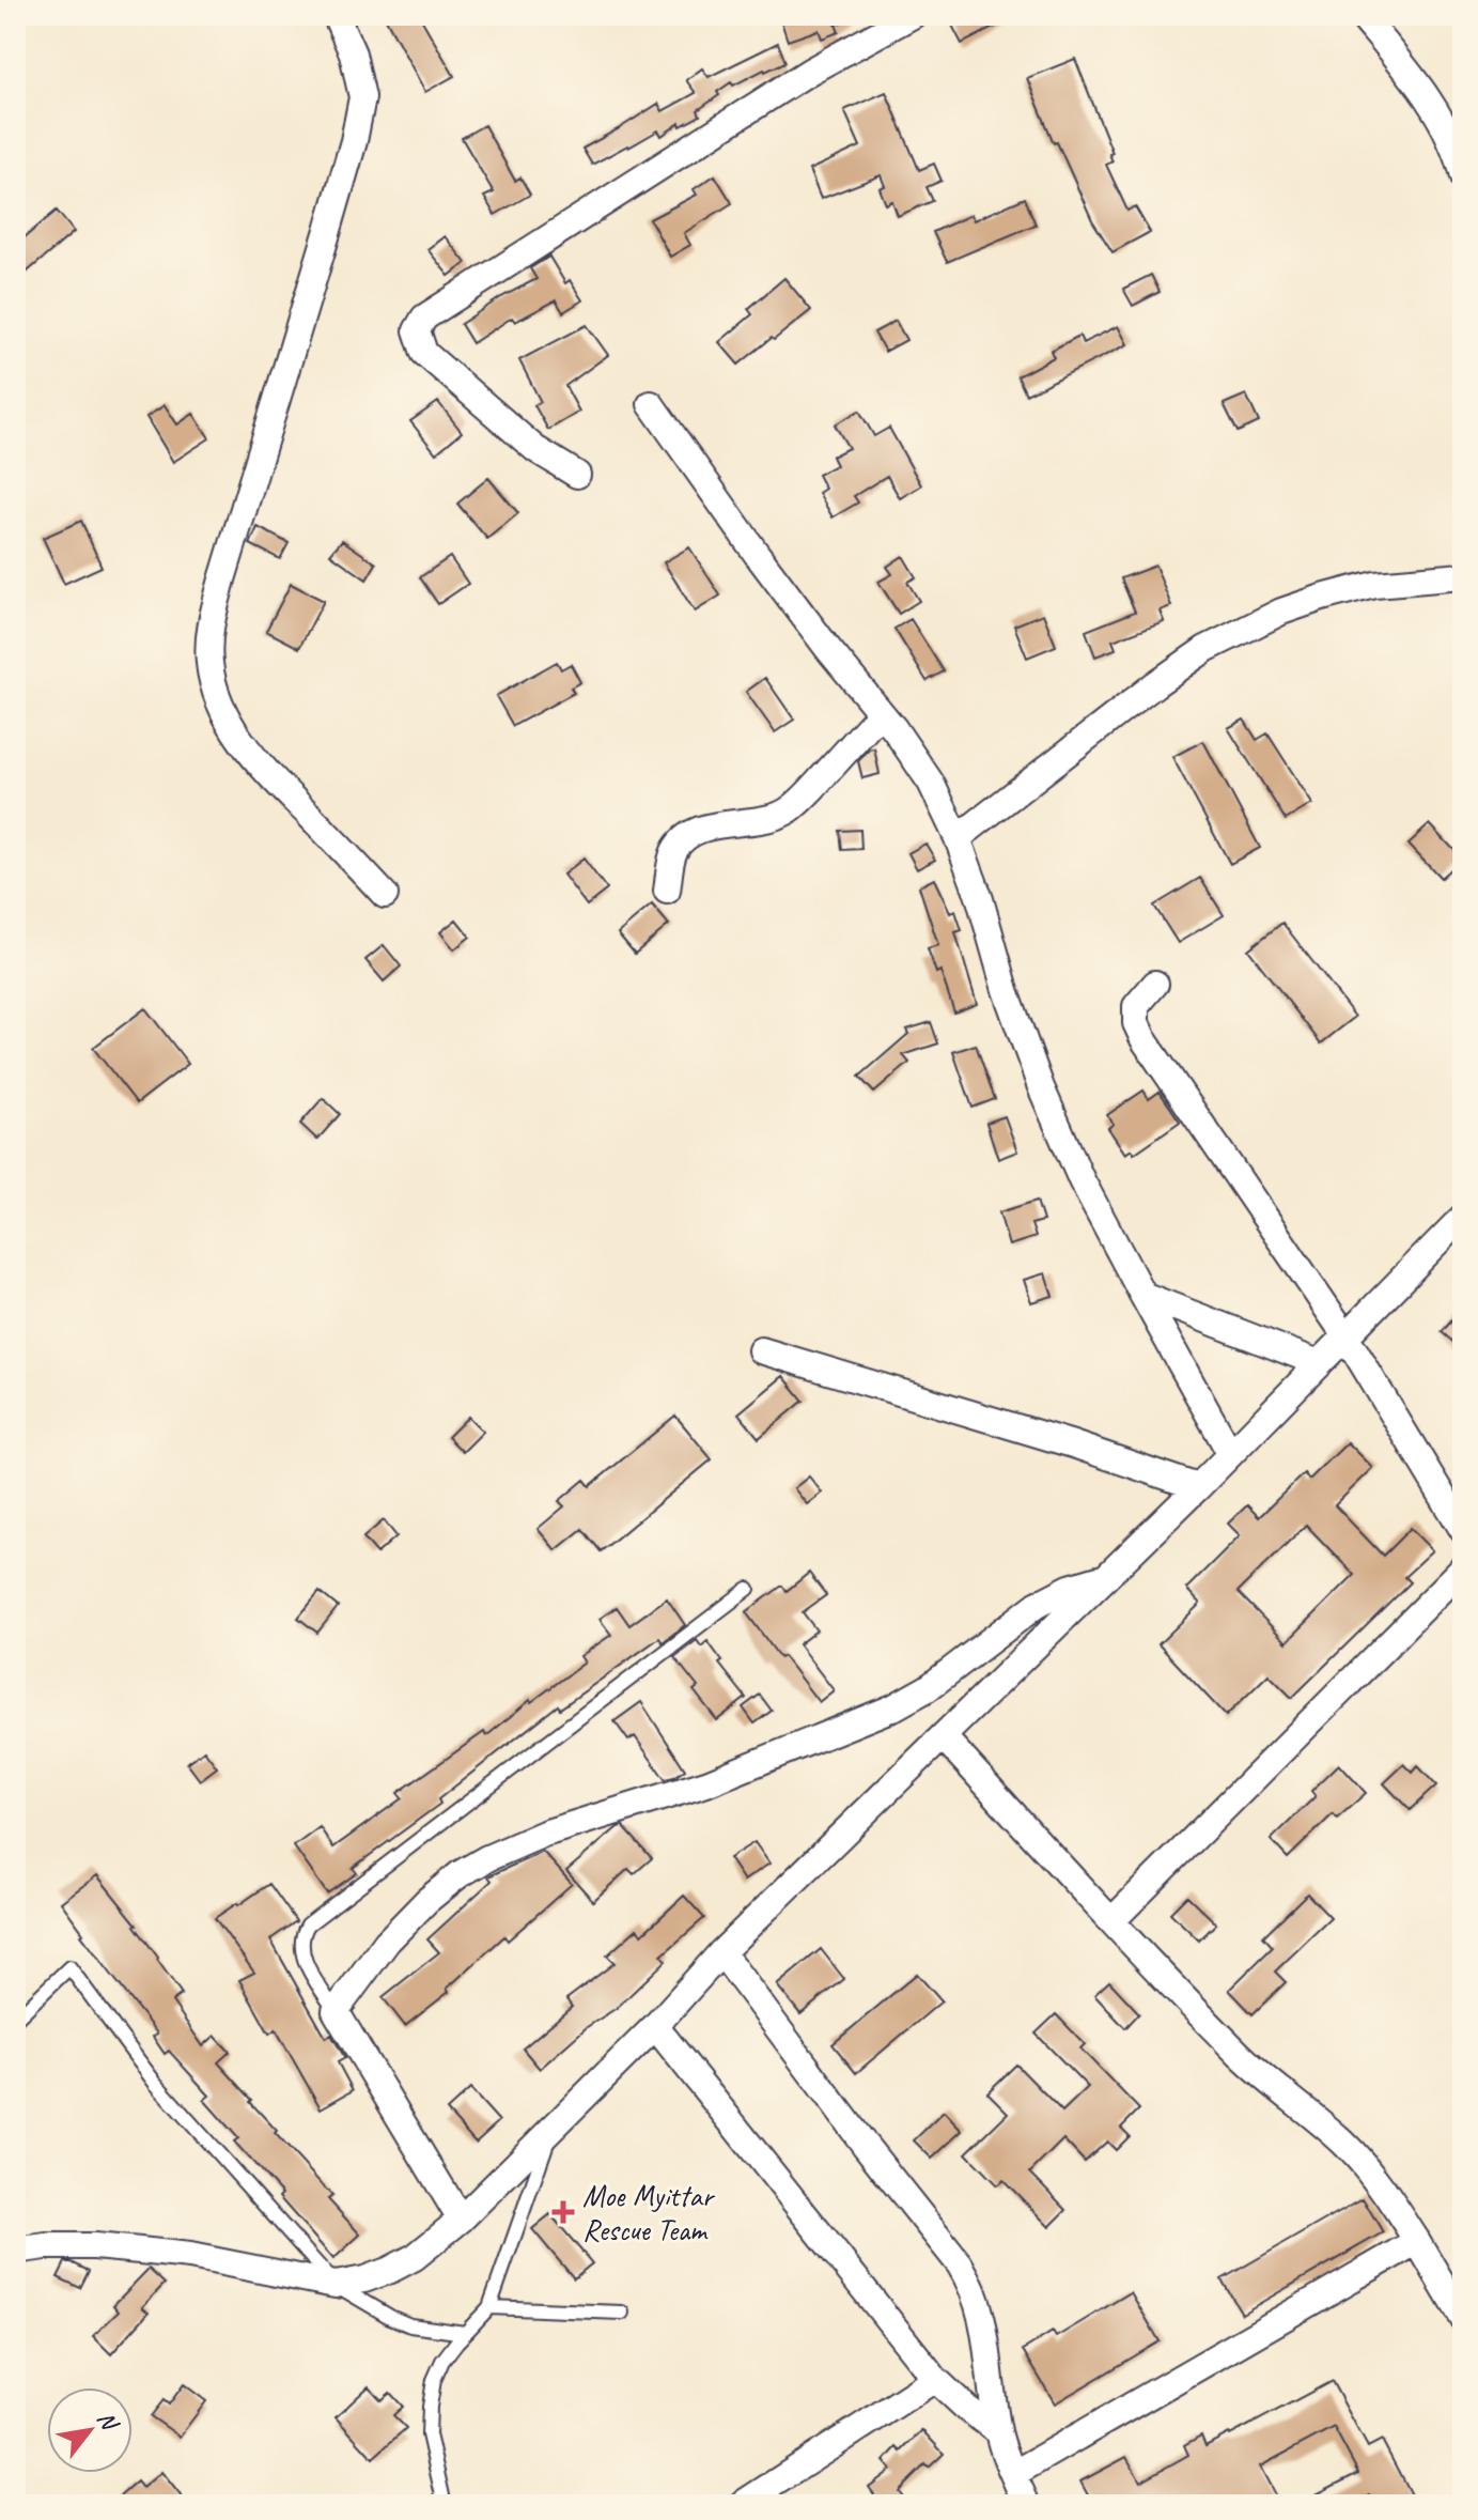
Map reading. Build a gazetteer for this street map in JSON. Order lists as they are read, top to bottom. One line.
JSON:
{"places":{"health":["Moe Myittar Rescue Team"]},"north":"top right"}
